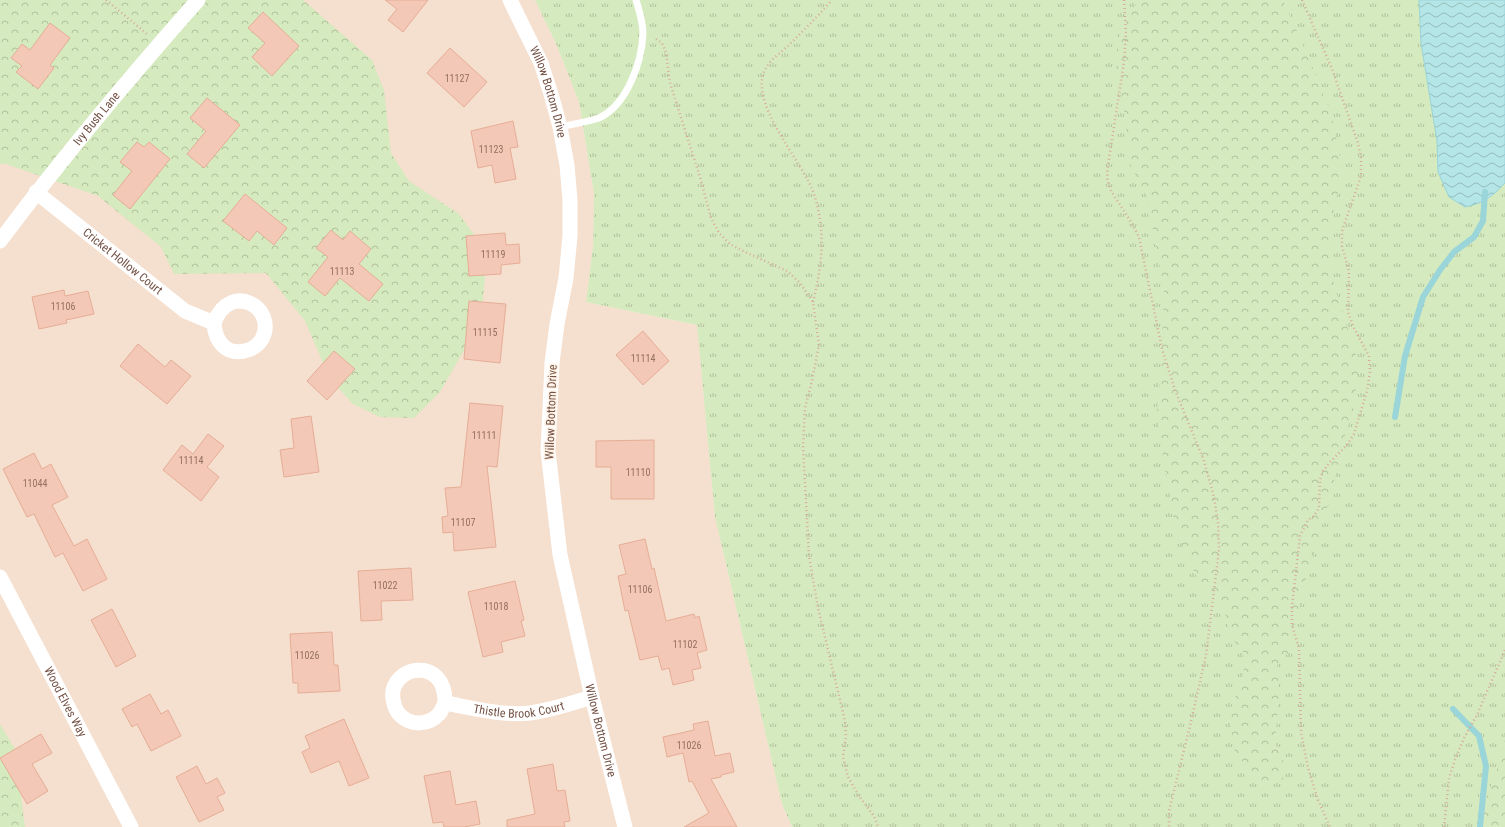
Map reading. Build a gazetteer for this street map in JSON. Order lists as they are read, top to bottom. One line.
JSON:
{"streets":{"street":["Willow Bottom Drive","Ivy Bush Lane","Cricket Hollow Court","Wood Elves Way","Thistle Brook Court"]},"crossings":[["Willow Bottom Drive","Thistle Brook Court"],["Ivy Bush Lane","Cricket Hollow Court"]],"house_numbers":["11127","11123","11119","11113","11106","11115","11114","11111","11114","11110","11044","11107","11022","11106","11018","11102","11026","11026"]}
